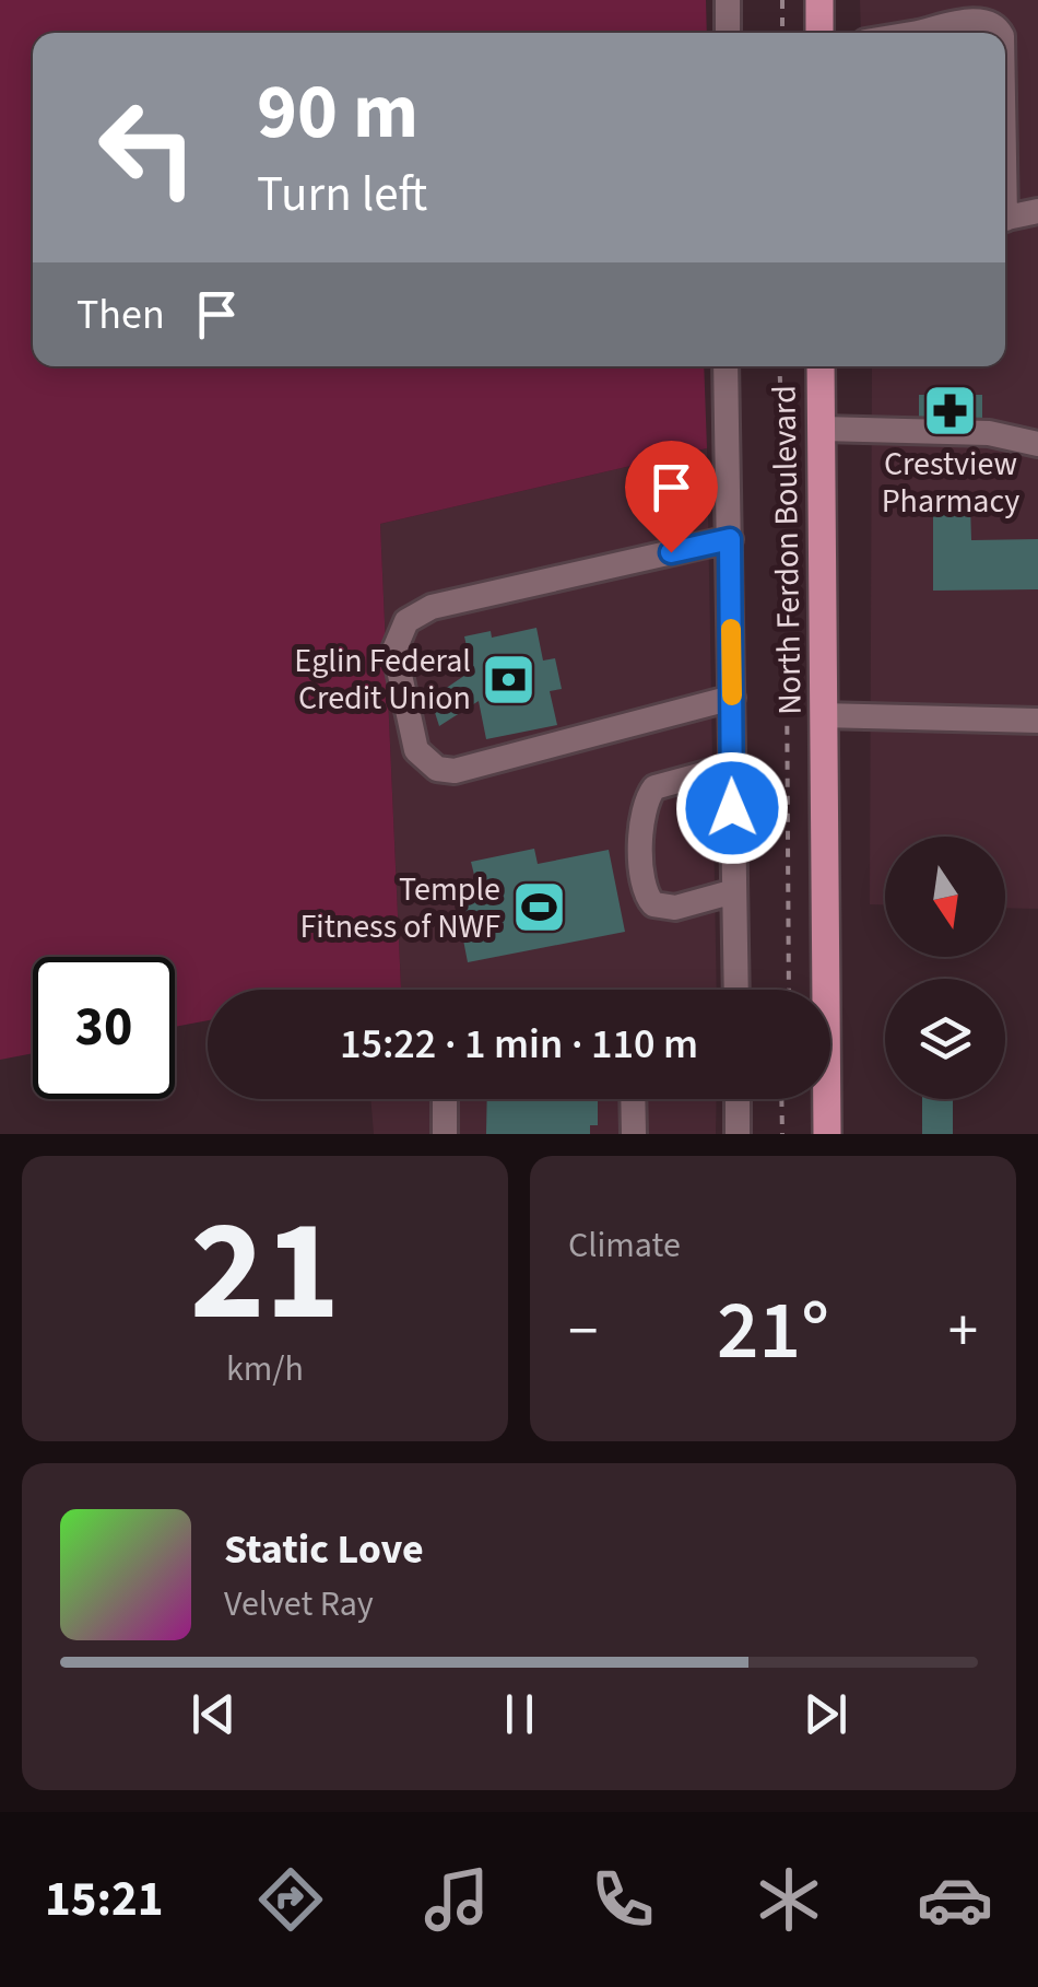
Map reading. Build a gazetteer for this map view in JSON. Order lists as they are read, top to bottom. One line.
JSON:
{"streets":{"main road":["North Ferdon Boulevard"]},"places":{"pharmacy":["Crestview Pharmacy"],"bank":["Eglin Federal Credit Union"],"sports":["Temple Fitness of NWF"]},"north":"bottom","page":{"turn":["90 m","Turn left"],"then":"Then","limit":"30","trip":"15:22 · 1 min · 110 m","tile":[["21","km/h"],"Climate"],"heat":["−","21°","+"],"song":["Static Love","Velvet Ray"],"tabs":"15:21"}}
